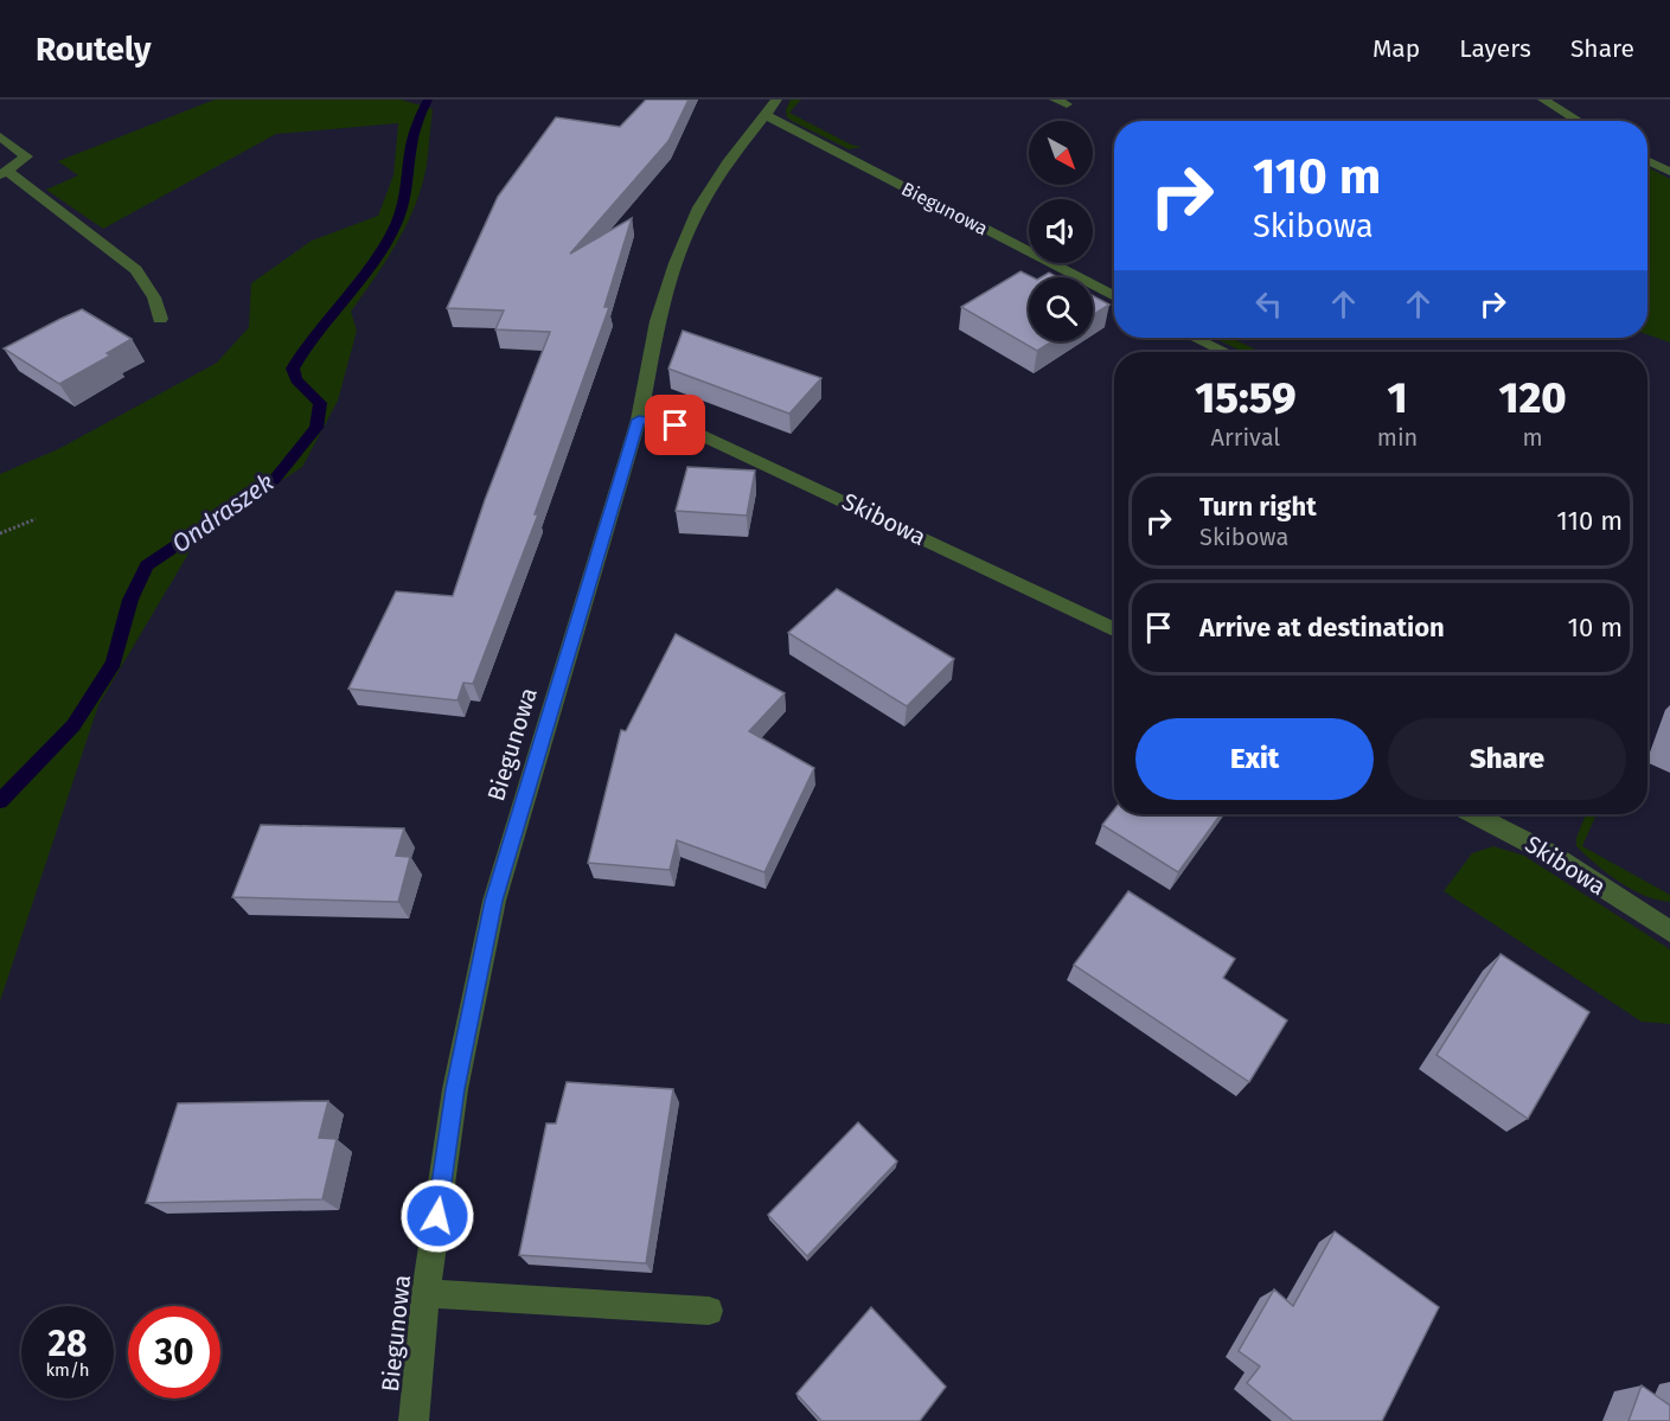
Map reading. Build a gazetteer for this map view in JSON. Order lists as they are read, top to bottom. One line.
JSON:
{"streets":{"street":["Biegunowa","Skibowa"]},"crossings":[["Biegunowa","Skibowa"]],"water":["Ondraszek"],"north":"bottom right","page":{"header":"Routely","nav":["Map","Layers","Share"],"turn":["110 m","Skibowa"],"eta":["15:59","Arrival","1","min","120","m"],"list":[{"name":"Turn right","note":"Skibowa","value":"110 m"},{"name":"Arrive at destination","value":"10 m"}],"buttons":["Exit","Share"],"speed":"28 km/h","limit":"30"}}
